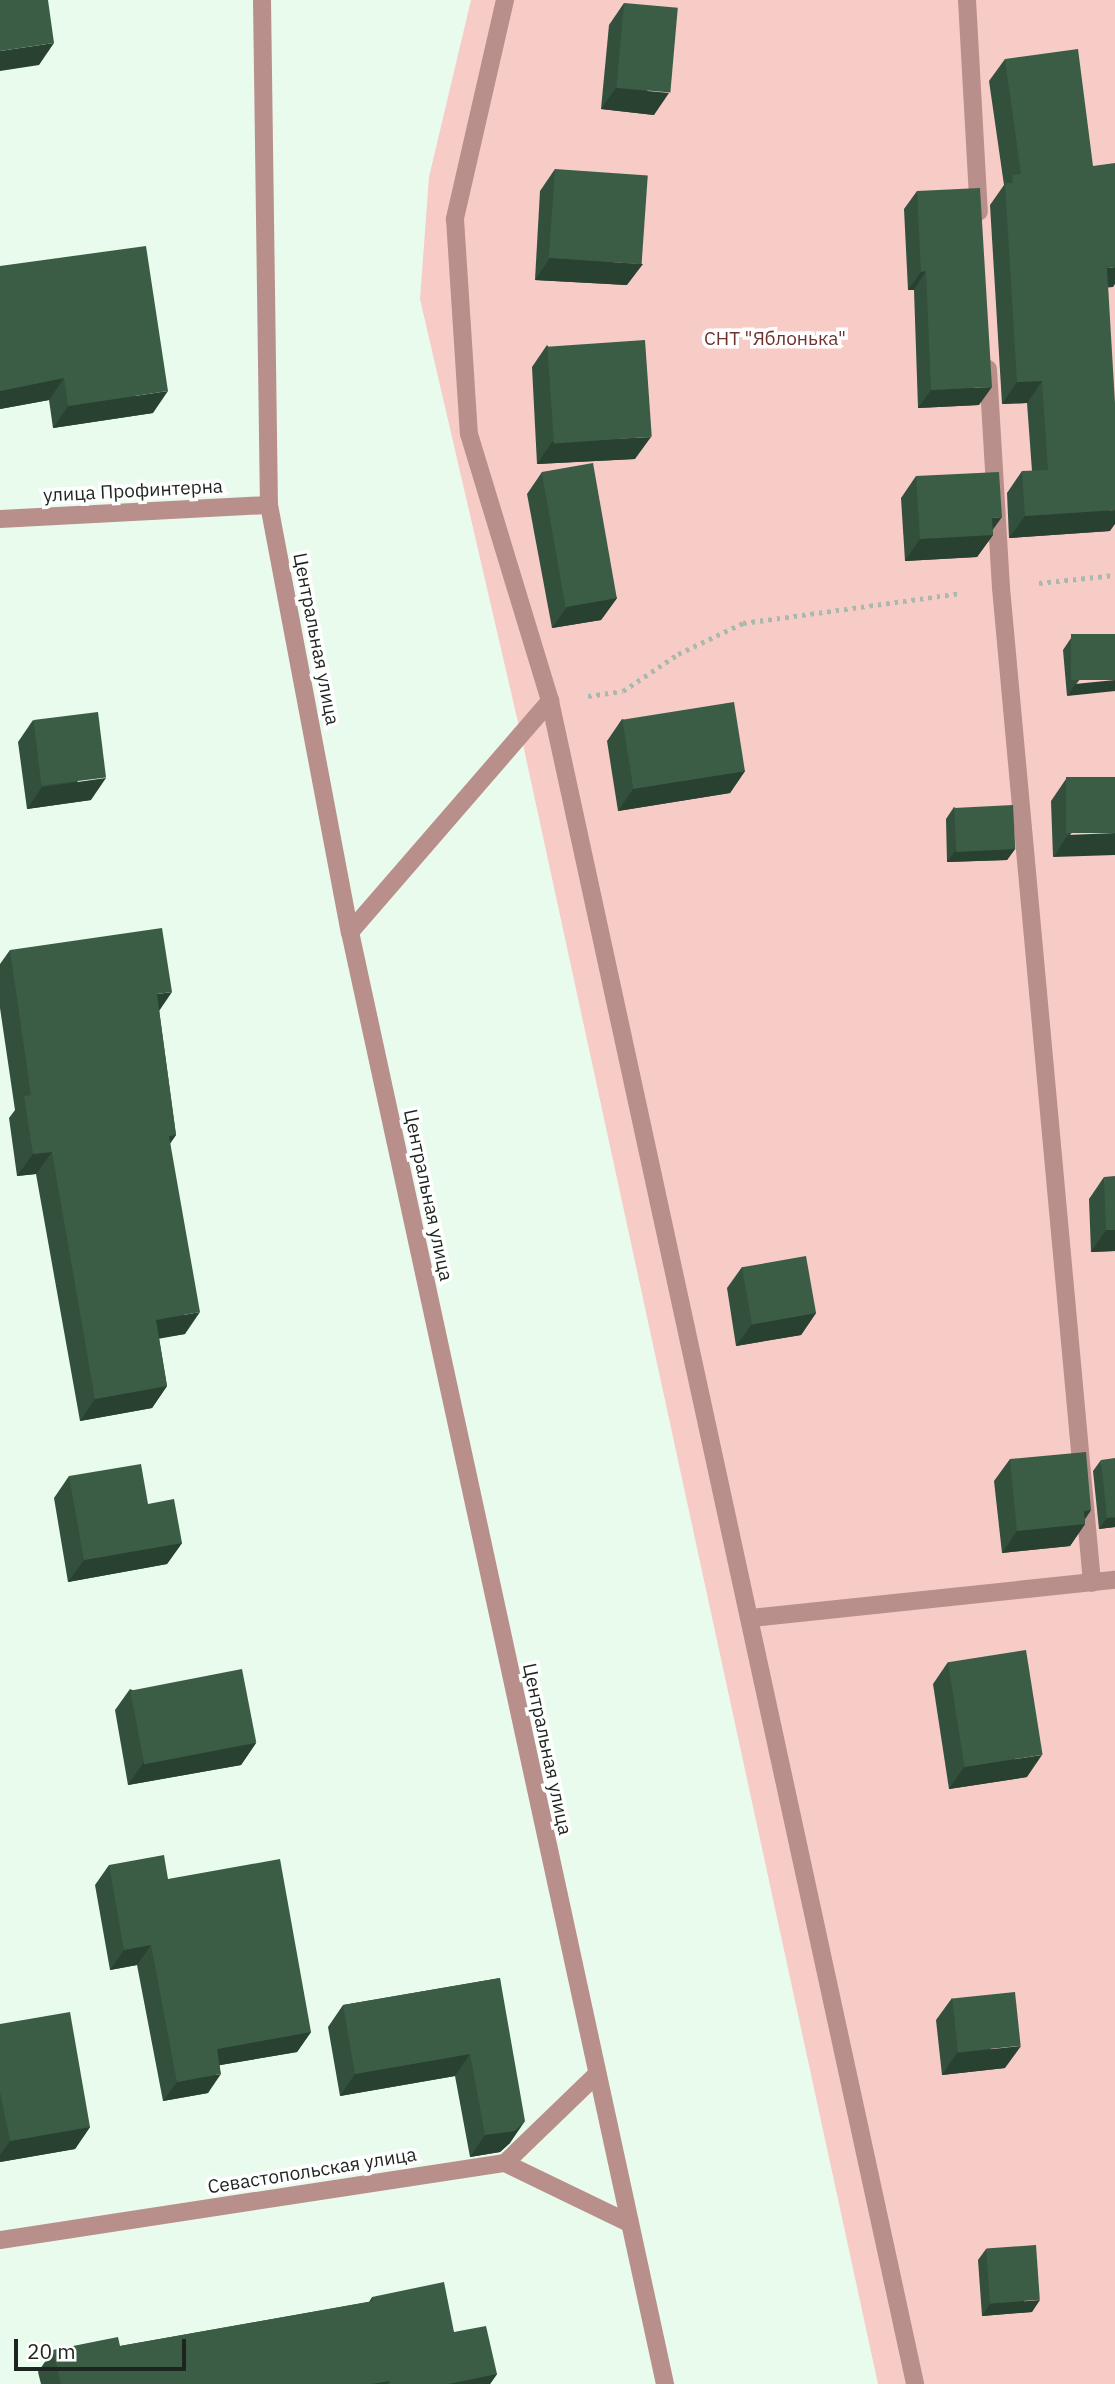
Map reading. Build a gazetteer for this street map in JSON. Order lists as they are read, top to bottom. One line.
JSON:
{"streets":{"street":["улица Профинтерна","Центральная улица","Севастопольская улица"]},"crossings":[["улица Профинтерна","Центральная улица"]],"parks":["СНТ \"Яблонька\""],"scale_bar":"20 m"}
